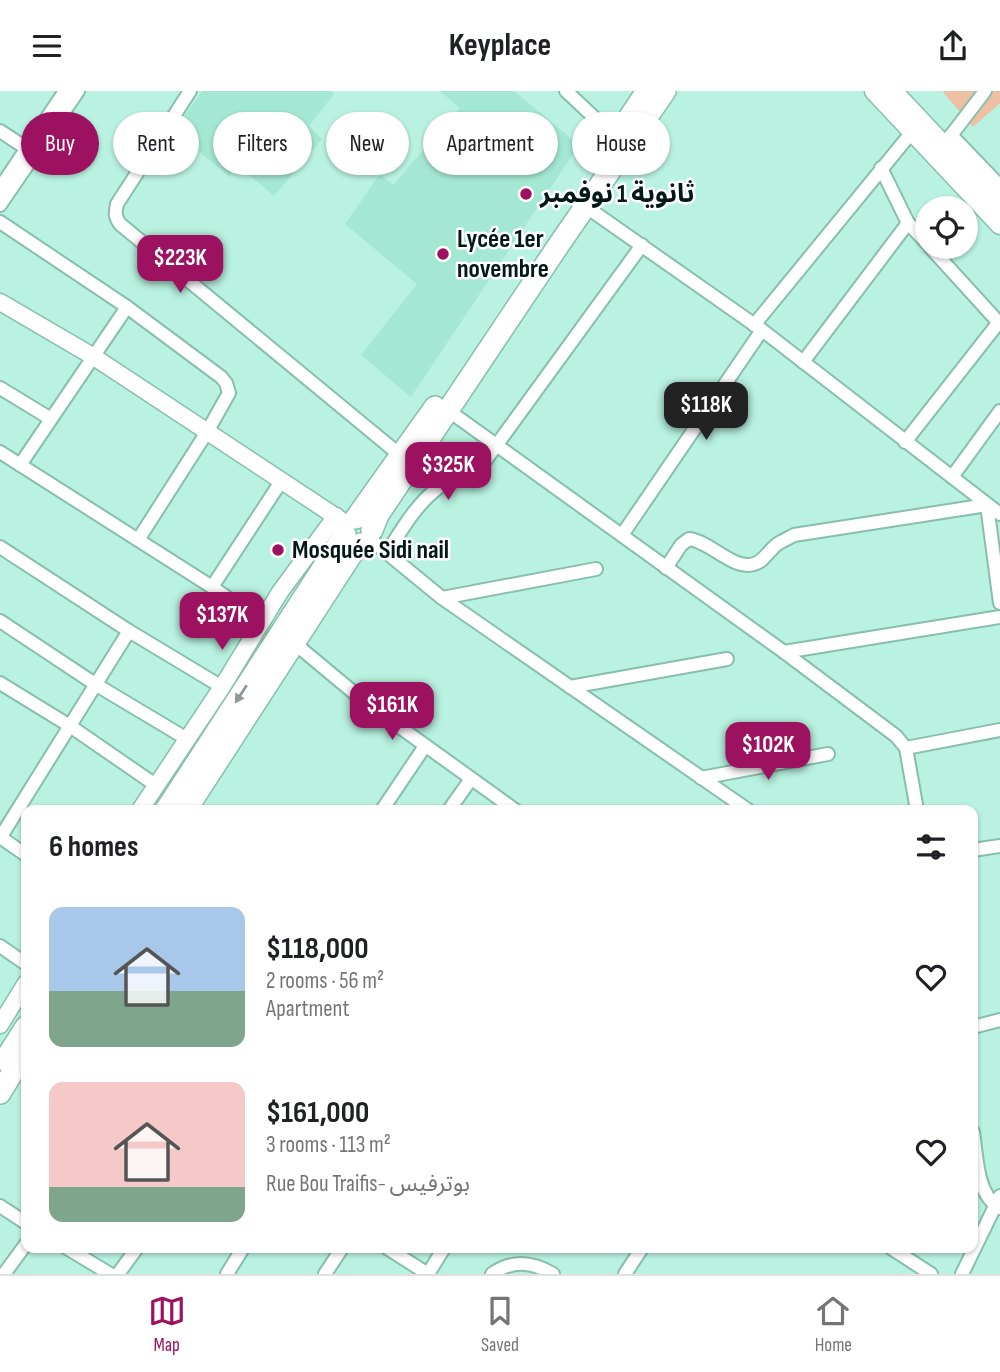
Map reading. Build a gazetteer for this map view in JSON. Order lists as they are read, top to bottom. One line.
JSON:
{"places":["ثانوية 1 نوفمبر","Lycée 1er novembre","Mosquée Sidi nail"],"page":{"header":"Keyplace","chip":["Buy","Rent","Filters","New","Apartment","House"],"price":["$223K","$118K","$325K","$137K","$161K","$102K"],"heading":"6 homes","list":[{"name":"$118,000","note":"2 rooms · 56 m² · Apartment"},{"name":"$161,000","note":"3 rooms · 113 m² · Rue Bou Traifis- بوترفيس"}],"tabs":["Map","Saved","Home"]}}
